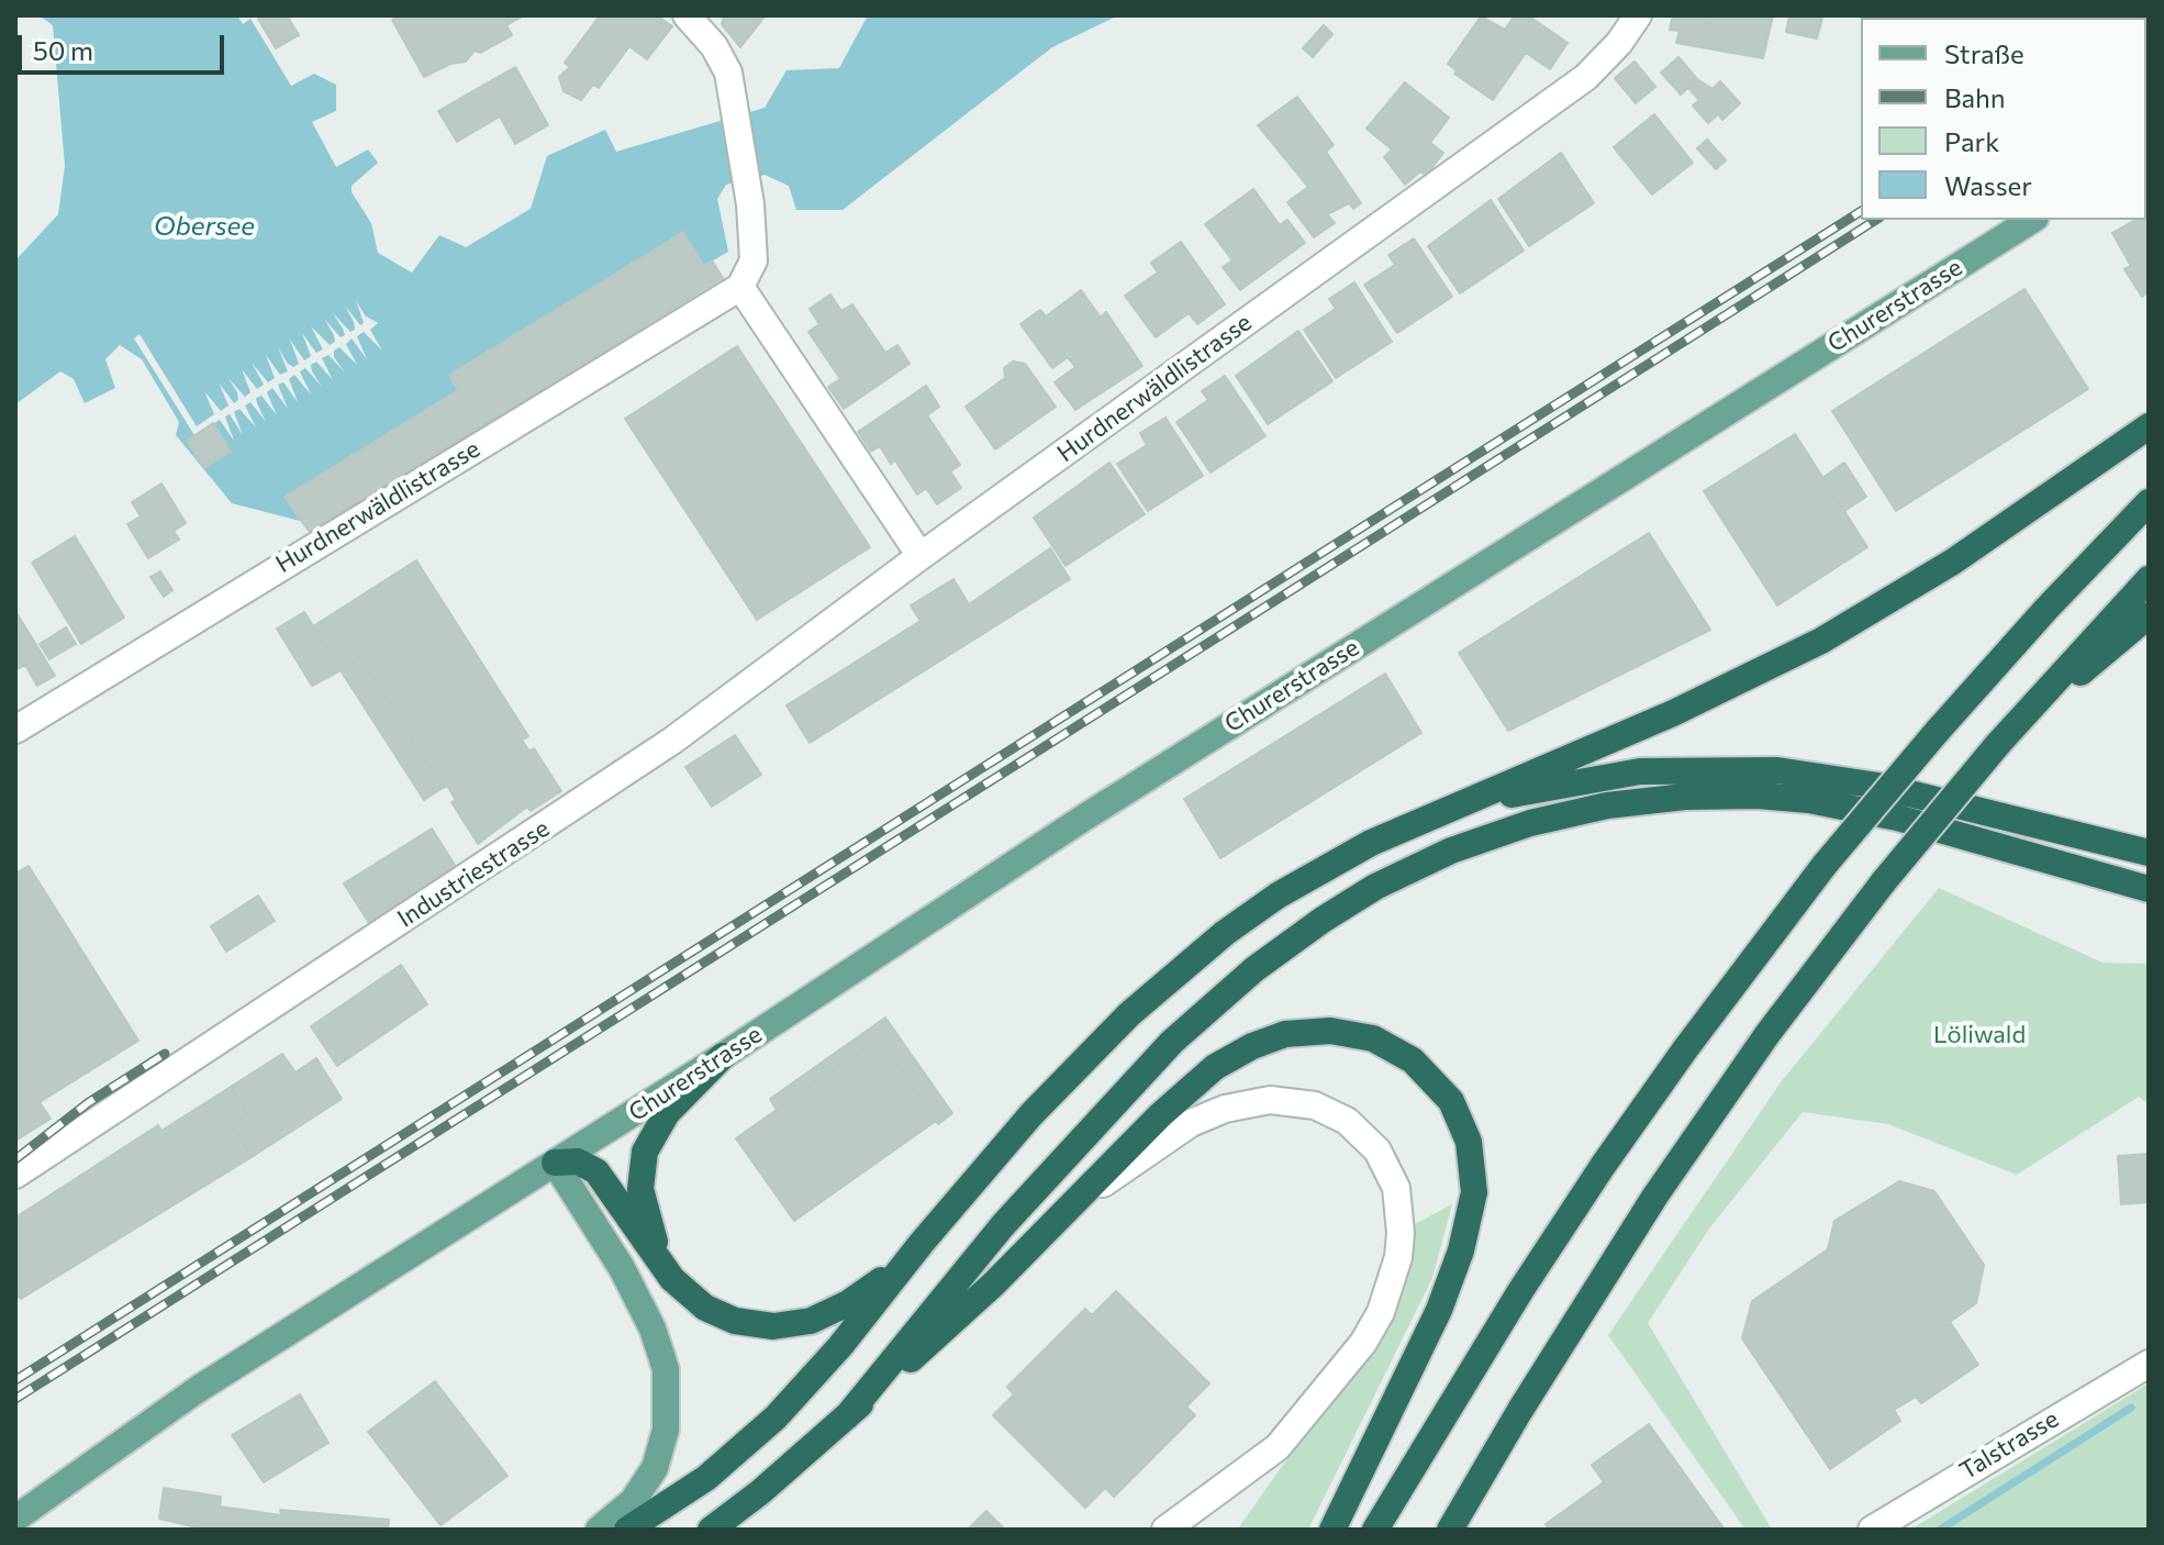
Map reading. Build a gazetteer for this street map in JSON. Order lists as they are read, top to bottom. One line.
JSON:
{"streets":{"main road":["Churerstrasse"],"street":["Hurdnerwäldlistrasse","Industriestrasse","Talstrasse"]},"crossings":[["Hurdnerwäldlistrasse","Industriestrasse"]],"water":["Obersee"],"parks":["Löliwald"],"legend":["Straße","Bahn","Park","Wasser"],"scale_bar":"50 m"}
